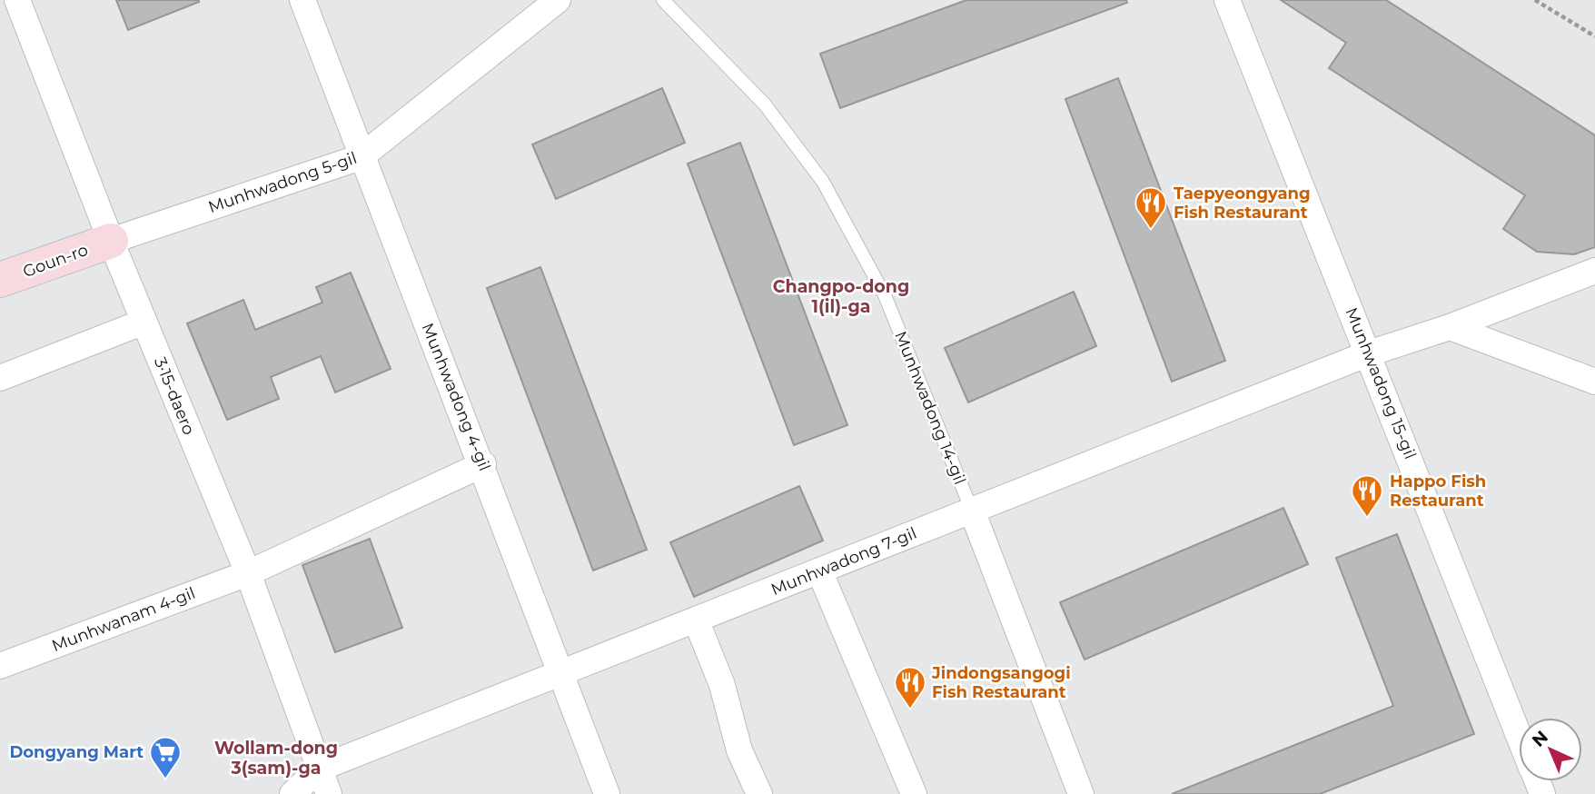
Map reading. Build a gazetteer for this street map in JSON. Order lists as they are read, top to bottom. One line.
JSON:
{"streets":{"main road":["Goun-ro"],"street":["Munhwadong 5-gil","Munhwadong 15-gil","3·15-daero","Munhwadong 4-gil","Munhwadong 14-gil","Munhwadong 7-gil","Munhwanam 4-gil"]},"crossings":[["Munhwadong 5-gil","Goun-ro"],["Munhwadong 5-gil","3·15-daero"],["Munhwadong 5-gil","Munhwadong 4-gil"],["Goun-ro","3·15-daero"],["Munhwadong 15-gil","Munhwadong 7-gil"],["3·15-daero","Munhwadong 7-gil"],["3·15-daero","Munhwanam 4-gil"],["Munhwadong 4-gil","Munhwadong 7-gil"],["Munhwadong 4-gil","Munhwanam 4-gil"],["Munhwadong 14-gil","Munhwadong 7-gil"]],"districts":["Changpo-dong 1(il)-ga","Wollam-dong 3(sam)-ga"],"places":{"restaurant":["Taepyeongyang Fish Restaurant","Happo Fish Restaurant","Jindongsangogi Fish Restaurant"],"supermarket":["Dongyang Mart"]},"north":"top left"}
